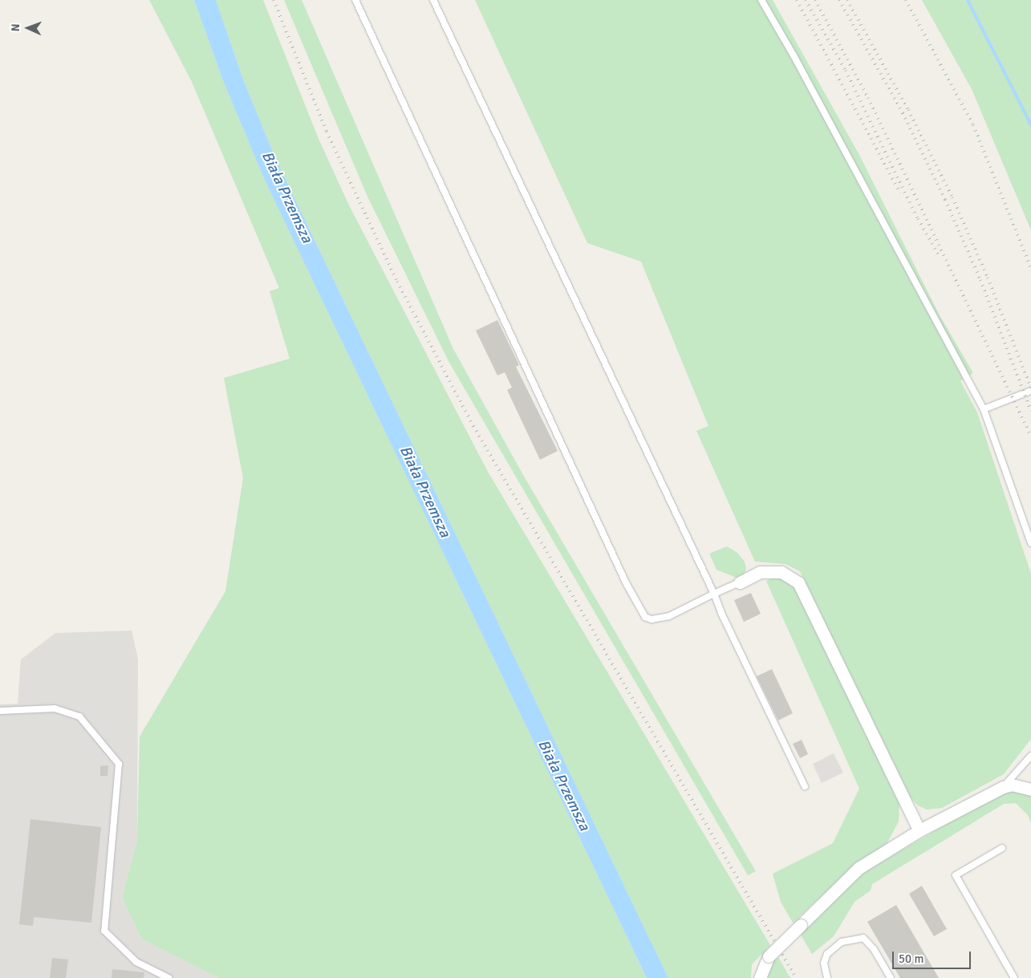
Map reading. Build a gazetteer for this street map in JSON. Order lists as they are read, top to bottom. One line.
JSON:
{"water":["Biała Przemsza"],"scale_bar":"50 m","north":"left"}
